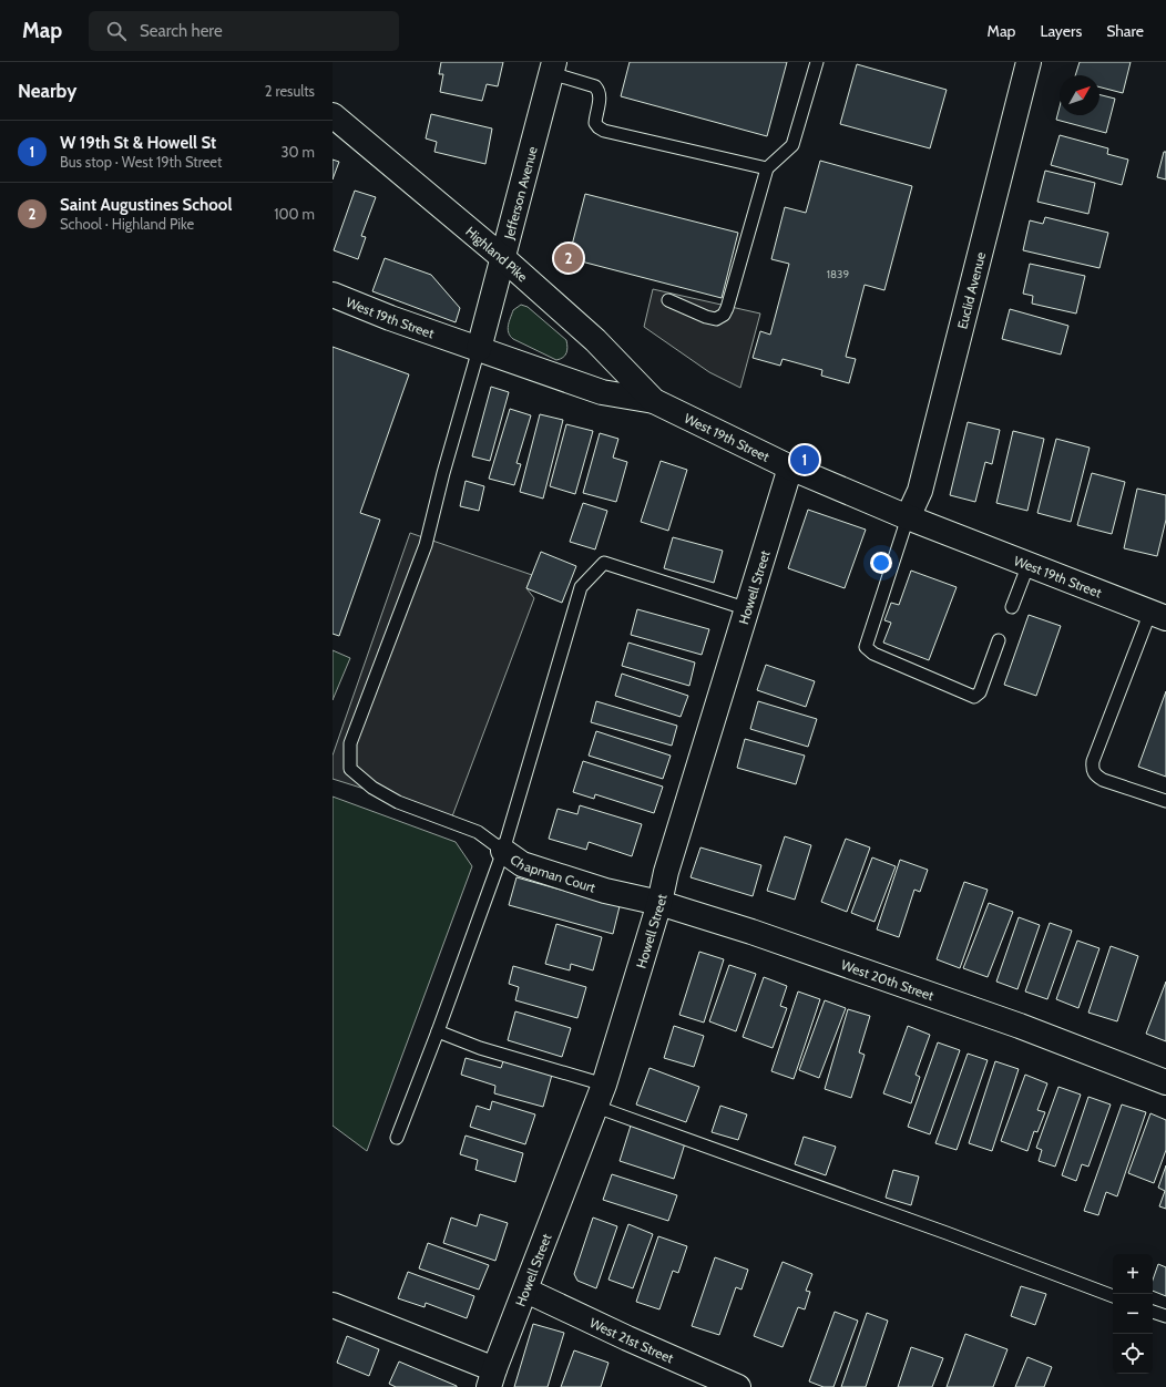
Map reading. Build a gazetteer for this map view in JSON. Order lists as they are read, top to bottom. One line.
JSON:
{"streets":{"street":["Jefferson Avenue","Highland Pike","Euclid Avenue","West 19th Street","Howell Street","Chapman Court","West 20th Street","West 21st Street"]},"crossings":[["Jefferson Avenue","Highland Pike"],["Jefferson Avenue","West 19th Street"],["Highland Pike","West 19th Street"],["Euclid Avenue","West 19th Street"],["West 19th Street","Howell Street"],["Howell Street","West 20th Street"],["Howell Street","West 21st Street"],["Chapman Court","West 20th Street"]],"house_numbers":["1839"],"north":"top right","page":{"header":"Map","search":"Search here","nav":["Map","Layers","Share"],"heading":["Nearby","2 results"],"list":[{"mark":"1","name":"W 19th St & Howell St","note":"Bus stop · West 19th Street","value":"30 m"},{"mark":"2","name":"Saint Augustines School","note":"School · Highland Pike","value":"100 m"}],"pins":["2","1"],"map_buttons":["+","−"]}}
